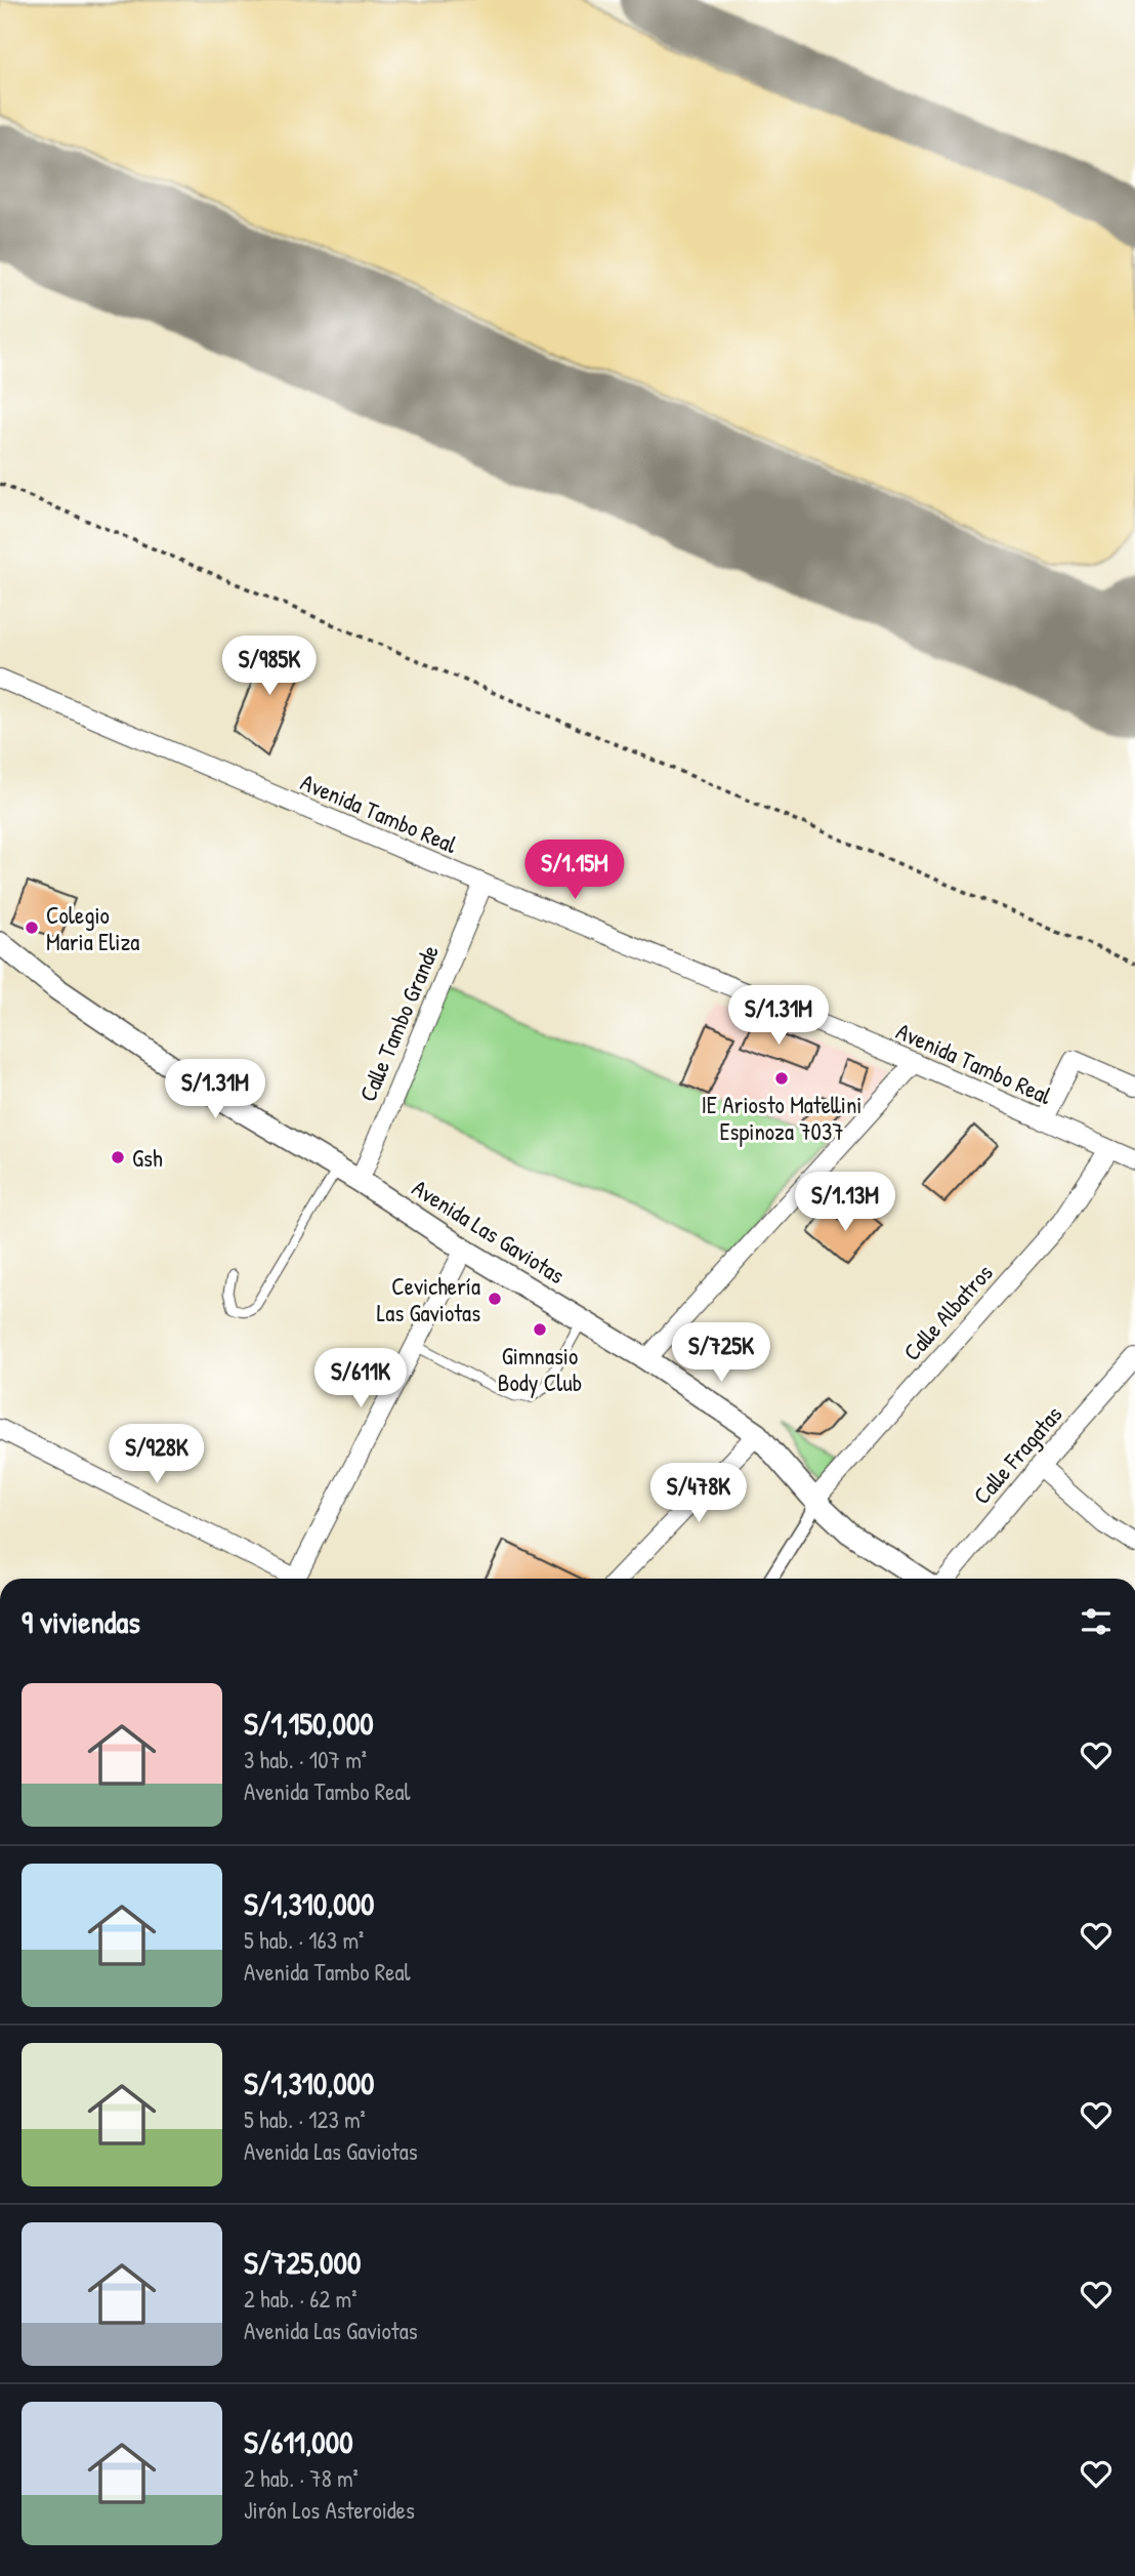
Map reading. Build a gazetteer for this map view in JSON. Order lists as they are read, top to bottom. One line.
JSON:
{"streets":{"street":["Avenida Tambo Real","Calle Tambo Grande","Avenida Las Gaviotas","Calle Albatros","Calle Fragatas"]},"crossings":[["Avenida Tambo Real","Calle Tambo Grande"],["Avenida Tambo Real","Calle Albatros"],["Calle Tambo Grande","Avenida Las Gaviotas"],["Avenida Las Gaviotas","Calle Albatros"]],"places":["Colegio Maria Eliza","IE Ariosto Matellini Espinoza 7037","Gsh","Cevichería Las Gaviotas","Gimnasio Body Club"],"page":{"price":["S/985K","S/1.15M","S/1.31M","S/1.31M","S/1.13M","S/725K","S/611K","S/928K","S/478K"],"heading":"9 viviendas","list":[{"name":"S/1,150,000","note":"3 hab. · 107 m² · Avenida Tambo Real"},{"name":"S/1,310,000","note":"5 hab. · 163 m² · Avenida Tambo Real"},{"name":"S/1,310,000","note":"5 hab. · 123 m² · Avenida Las Gaviotas"},{"name":"S/725,000","note":"2 hab. · 62 m² · Avenida Las Gaviotas"},{"name":"S/611,000","note":"2 hab. · 78 m² · Jirón Los Asteroides"}]}}
